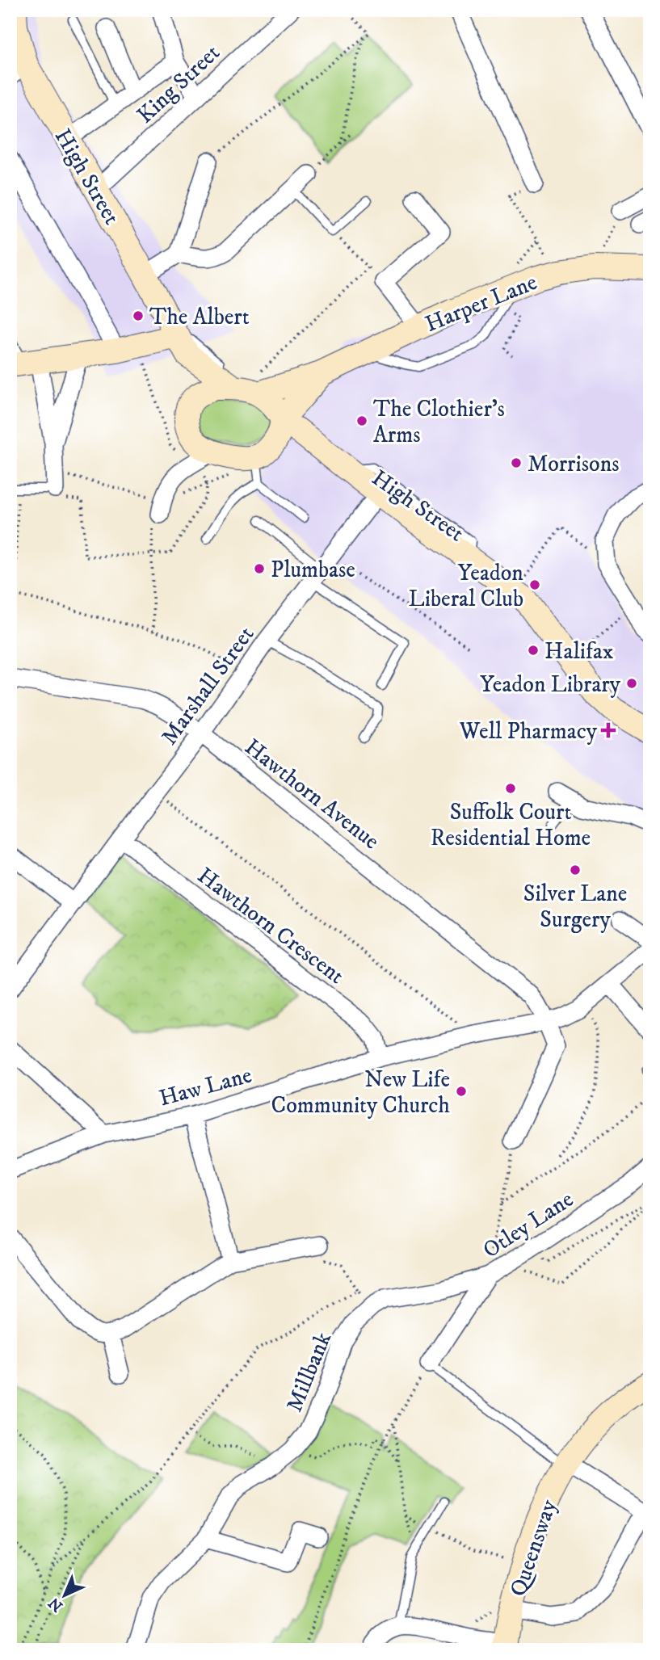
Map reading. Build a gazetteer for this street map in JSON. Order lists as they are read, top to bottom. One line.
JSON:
{"streets":{"street":["King Street","High Street","Harper Lane","Marshall Street","Hawthorn Avenue","Hawthorn Crescent","Haw Lane","Otley Lane","Millbank","Queensway"]},"crossings":[["King Street","High Street"],["High Street","Harper Lane"],["High Street","Marshall Street"],["Marshall Street","Hawthorn Avenue"],["Marshall Street","Hawthorn Crescent"],["Hawthorn Avenue","Haw Lane"],["Hawthorn Crescent","Haw Lane"],["Otley Lane","Millbank"]],"places":{"other":["The Albert","The Clothier's Arms","Morrisons","Plumbase","Yeadon Liberal Club","Halifax","Yeadon Library","Suffolk Court Residential Home","Silver Lane Surgery","New Life Community Church"],"health":["Well Pharmacy"]},"north":"bottom left"}
